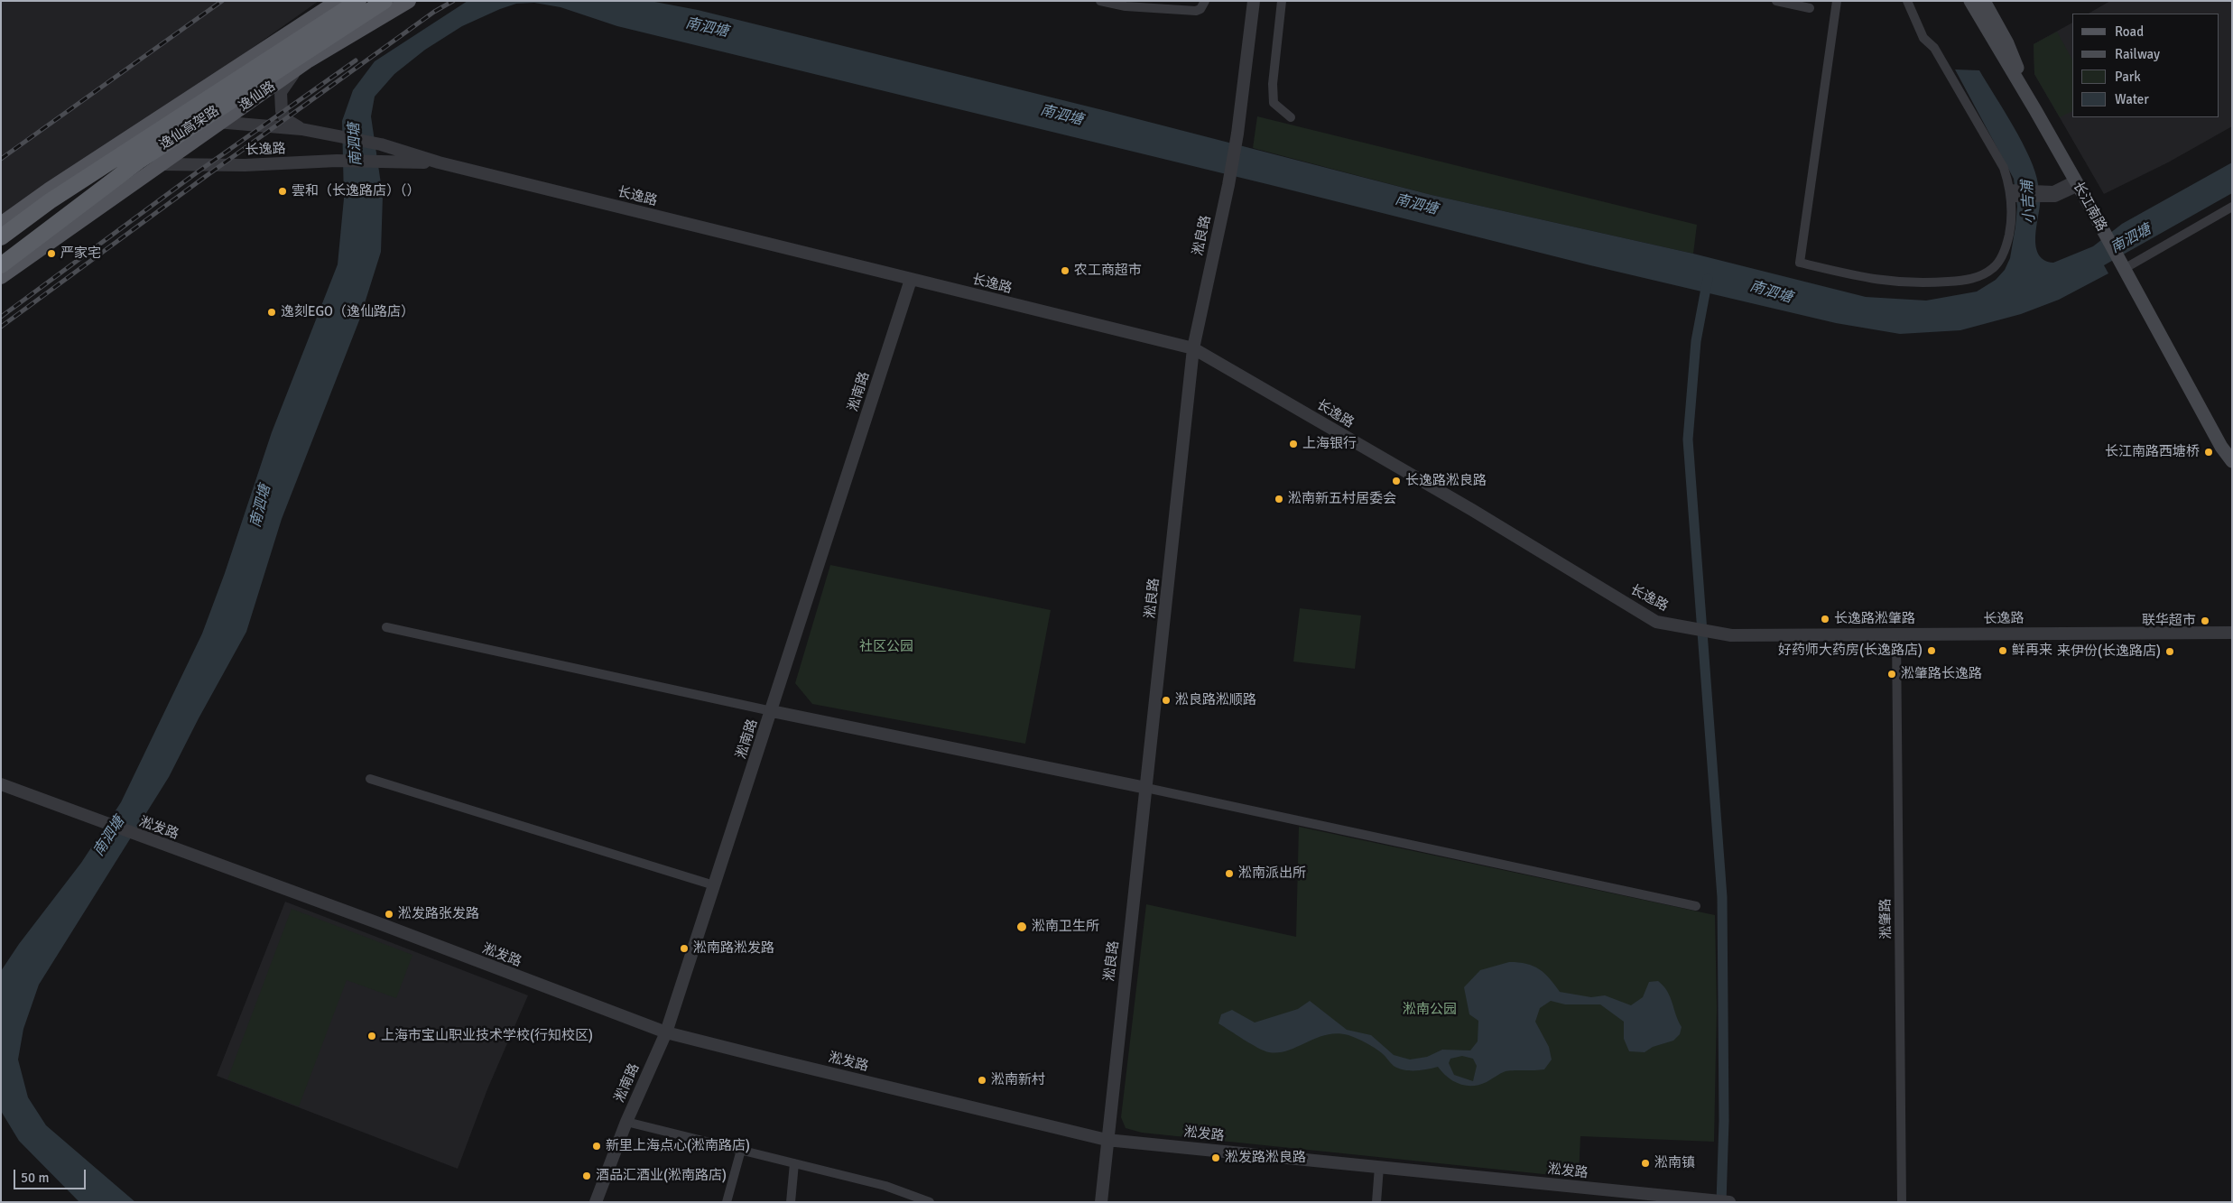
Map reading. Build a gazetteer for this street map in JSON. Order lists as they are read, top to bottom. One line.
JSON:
{"streets":{"highway":["逸仙高架路"],"main road":["逸仙路","长江南路"],"street":["长逸路","淞良路","淞南路","淞发路","淞肇路"]},"crossings":[["逸仙路","长逸路"],["长逸路","淞良路"],["长逸路","淞南路"],["长逸路","淞肇路"],["淞良路","淞发路"],["淞南路","淞发路"]],"water":["南泗塘","小吉浦"],"parks":["社区公园","淞南公园"],"places":["雲和（长逸路店）（）","严家宅","农工商超市","逸刻EGO（逸仙路店）","上海银行","长江南路西塘桥","长逸路淞良路","淞南新五村居委会","长逸路淞肇路","联华超市","好药师大药房(长逸路店)","鲜再来","来伊份(长逸路店)","淞肇路长逸路","淞良路淞顺路","淞南派出所","淞发路张发路","淞南卫生所","淞南路淞发路","上海市宝山职业技术学校(行知校区)","淞南新村","新里上海点心(淞南路店)","淞发路淞良路","淞南镇","酒品汇酒业(淞南路店)"],"legend":["Road","Railway","Park","Water"],"scale_bar":"50 m"}
